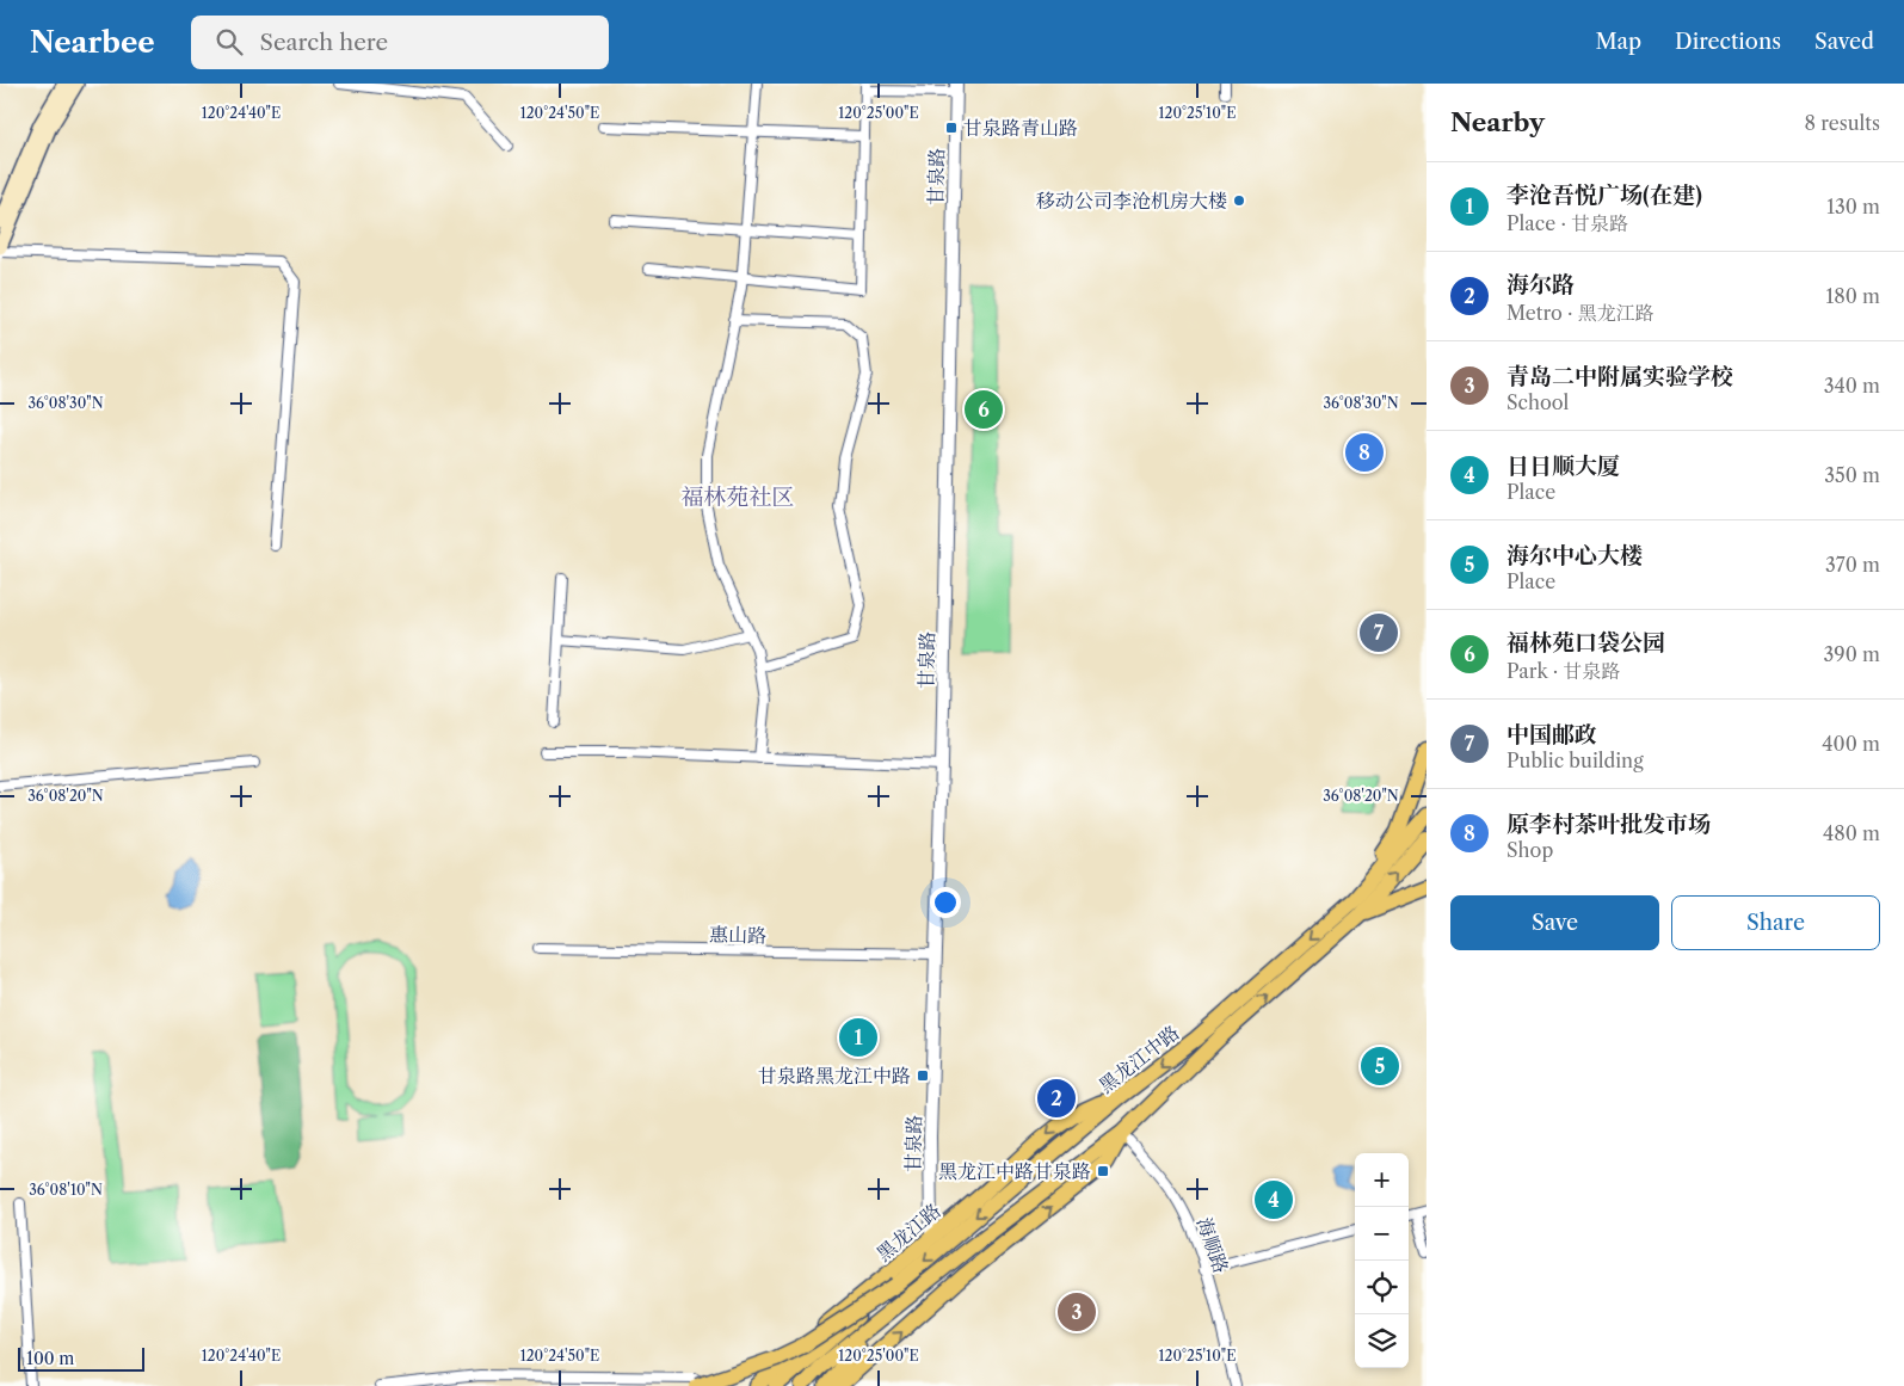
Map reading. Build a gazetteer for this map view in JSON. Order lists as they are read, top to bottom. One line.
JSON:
{"streets":{"highway":["黑龙江中路","黑龙江路"],"street":["甘泉路","惠山路","海顺路"]},"crossings":[["甘泉路","惠山路"],["甘泉路","黑龙江路"],["黑龙江中路","黑龙江路"],["黑龙江中路","海顺路"]],"one_way":["黑龙江路"],"districts":["福林苑社区"],"places":{"transit":["甘泉路青山路","甘泉路黑龙江中路","黑龙江中路甘泉路"],"other":["移动公司李沧机房大楼"]},"scale_bar":"100 m","page":{"header":"Nearbee","search":"Search here","nav":["Map","Directions","Saved"],"heading":["Nearby","8 results"],"list":[{"mark":"1","name":"李沧吾悦广场(在建)","note":"Place · 甘泉路","value":"130 m"},{"mark":"2","name":"海尔路","note":"Metro · 黑龙江路","value":"180 m"},{"mark":"3","name":"青岛二中附属实验学校","note":"School","value":"340 m"},{"mark":"4","name":"日日顺大厦","note":"Place","value":"350 m"},{"mark":"5","name":"海尔中心大楼","note":"Place","value":"370 m"},{"mark":"6","name":"福林苑口袋公园","note":"Park · 甘泉路","value":"390 m"},{"mark":"7","name":"中国邮政","note":"Public building","value":"400 m"},{"mark":"8","name":"原李村茶叶批发市场","note":"Shop","value":"480 m"}],"pins":["6","8","7","1","5","2","4","3"],"buttons":["Save","Share"],"map_buttons":["+","−"],"scale":"100 m"},"coordinates":["120°24'40\"E","120°24'50\"E","120°25'00\"E","120°25'10\"E","36°08'30\"N","36°08'20\"N","36°08'10\"N"]}
